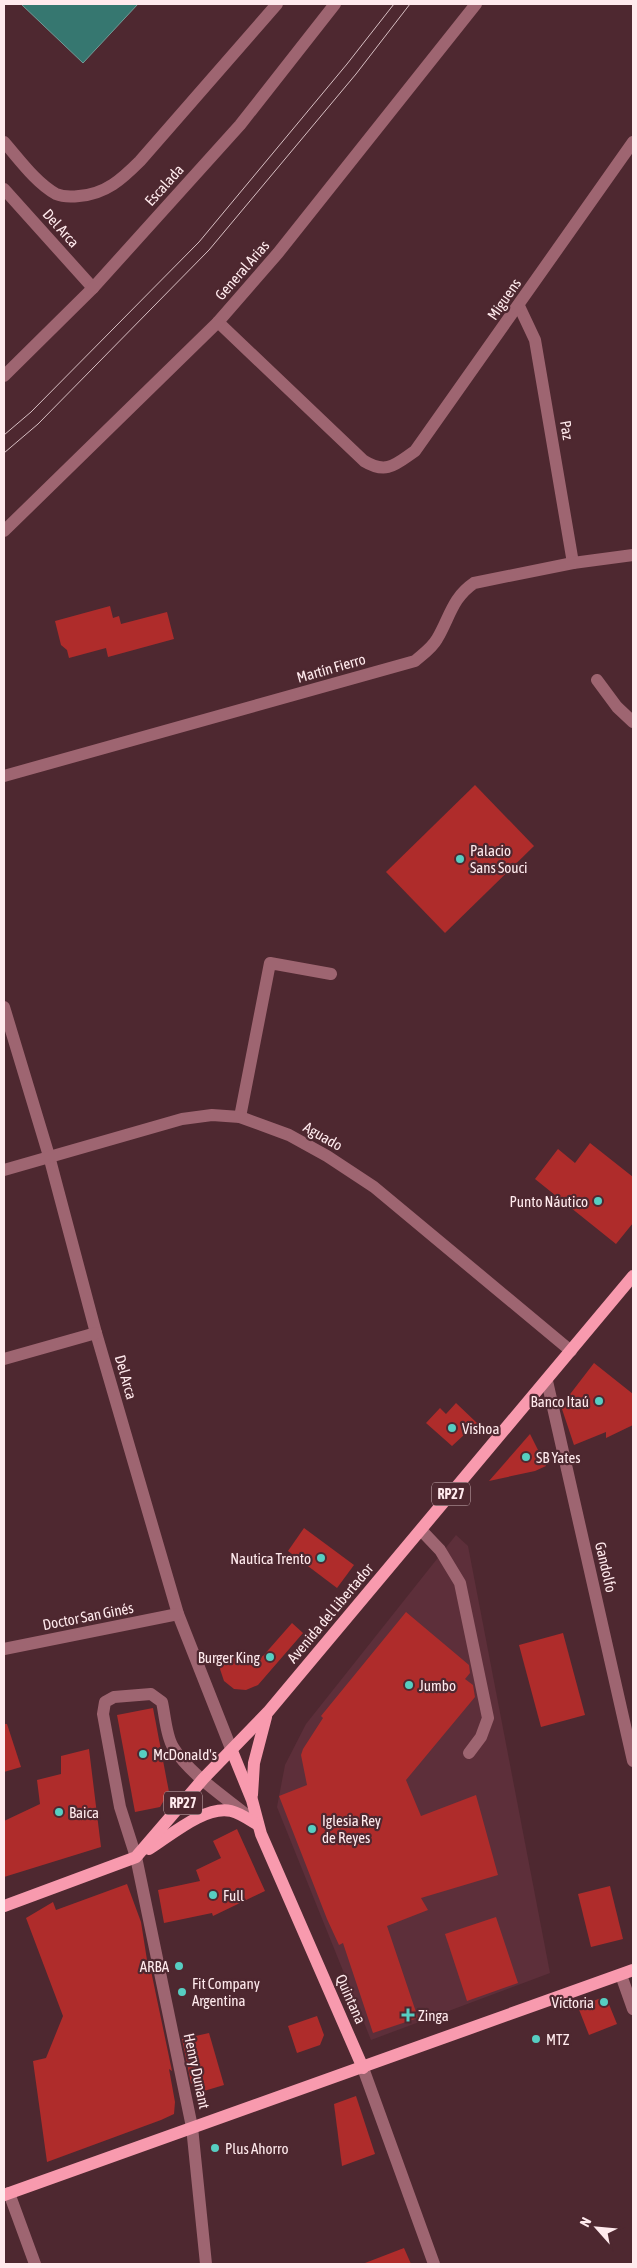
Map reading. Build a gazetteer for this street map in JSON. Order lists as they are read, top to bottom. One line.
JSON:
{"streets":{"main road":["RP27","Avenida del Libertador","Quintana"],"street":["Escalada","Del Arca","General Arias","Miguens","Paz","Martín Fierro","Aguado","Gandolfo","Doctor San Ginés","Henry Dunant"]},"crossings":[["Escalada","Del Arca"],["Del Arca","Aguado"],["Del Arca","Avenida del Libertador"],["Del Arca","Doctor San Ginés"],["Del Arca","Quintana"],["General Arias","Miguens"],["Miguens","Paz"],["Paz","Martín Fierro"],["Aguado","Avenida del Libertador"],["RP27","Avenida del Libertador"],["RP27","Quintana"],["RP27","Henry Dunant"],["Gandolfo","Avenida del Libertador"],["Avenida del Libertador","Quintana"],["Avenida del Libertador","Henry Dunant"]],"places":{"other":["Palacio Sans Souci","Punto Náutico","Banco Itaú","Vishoa","SB Yates","Nautica Trento","Burger King","Jumbo","McDonald's","Baica","Iglesia Rey de Reyes","Full","ARBA","Fit Company Argentina","Victoria","MTZ","Plus Ahorro"],"health":["Zinga"]},"north":"top left"}
